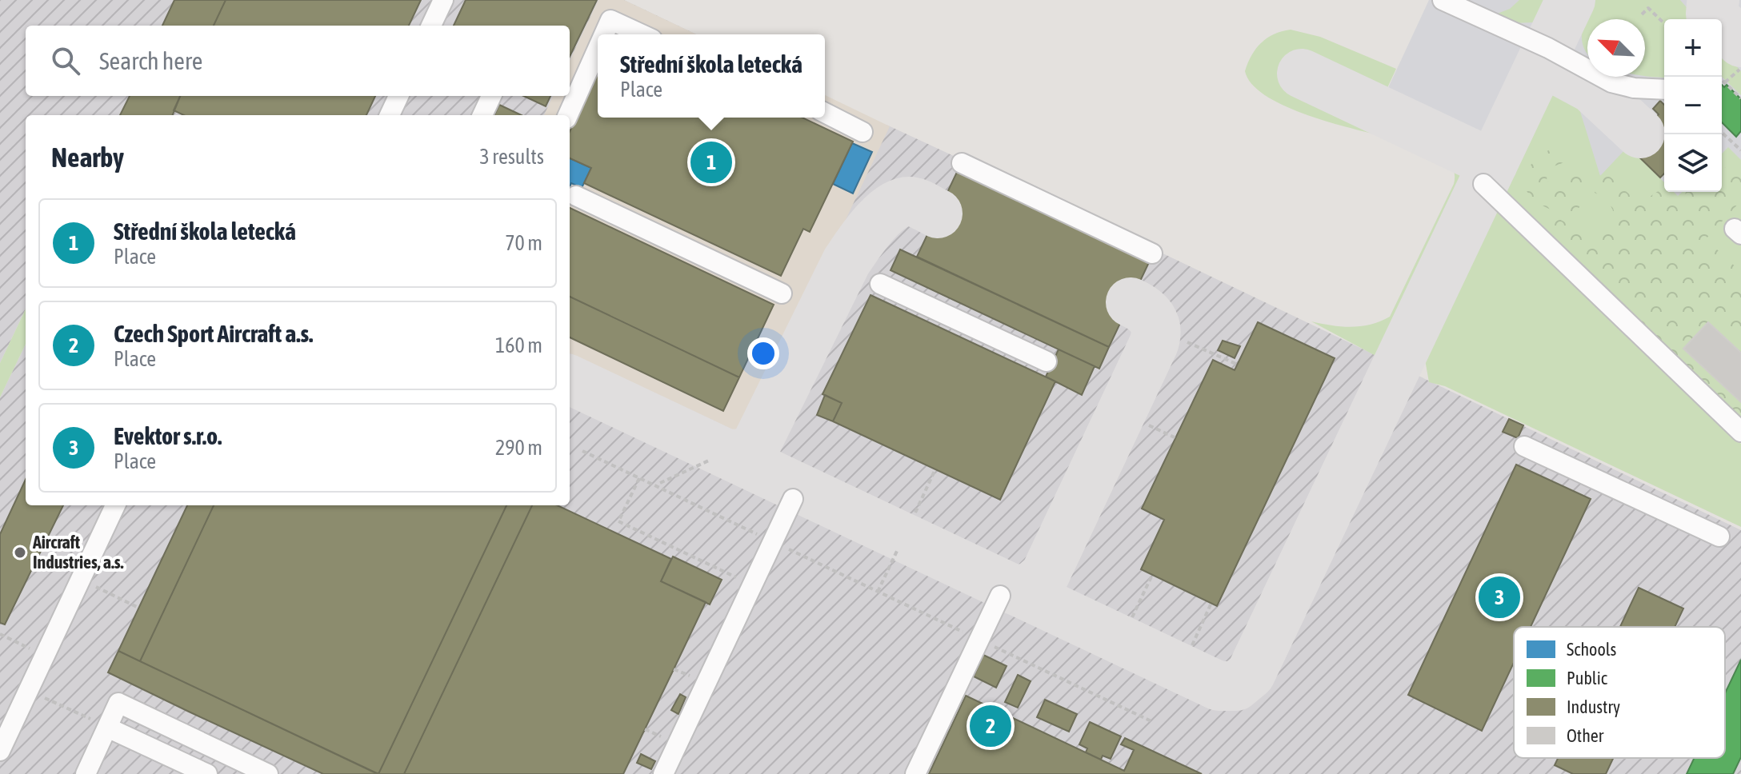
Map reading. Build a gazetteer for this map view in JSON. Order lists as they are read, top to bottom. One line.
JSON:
{"places":["Aircraft Industries, a.s."],"legend":["Schools","Public","Industry","Other"],"north":"top left","page":{"map_buttons":["+","−"],"search":"Search here","popup":["Střední škola letecká","Place"],"heading":["Nearby","3 results"],"pins":["1","3","2"],"list":[{"mark":"1","name":"Střední škola letecká","note":"Place","value":"70 m"},{"mark":"2","name":"Czech Sport Aircraft a.s.","note":"Place","value":"160 m"},{"mark":"3","name":"Evektor s.r.o.","note":"Place","value":"290 m"}]}}
